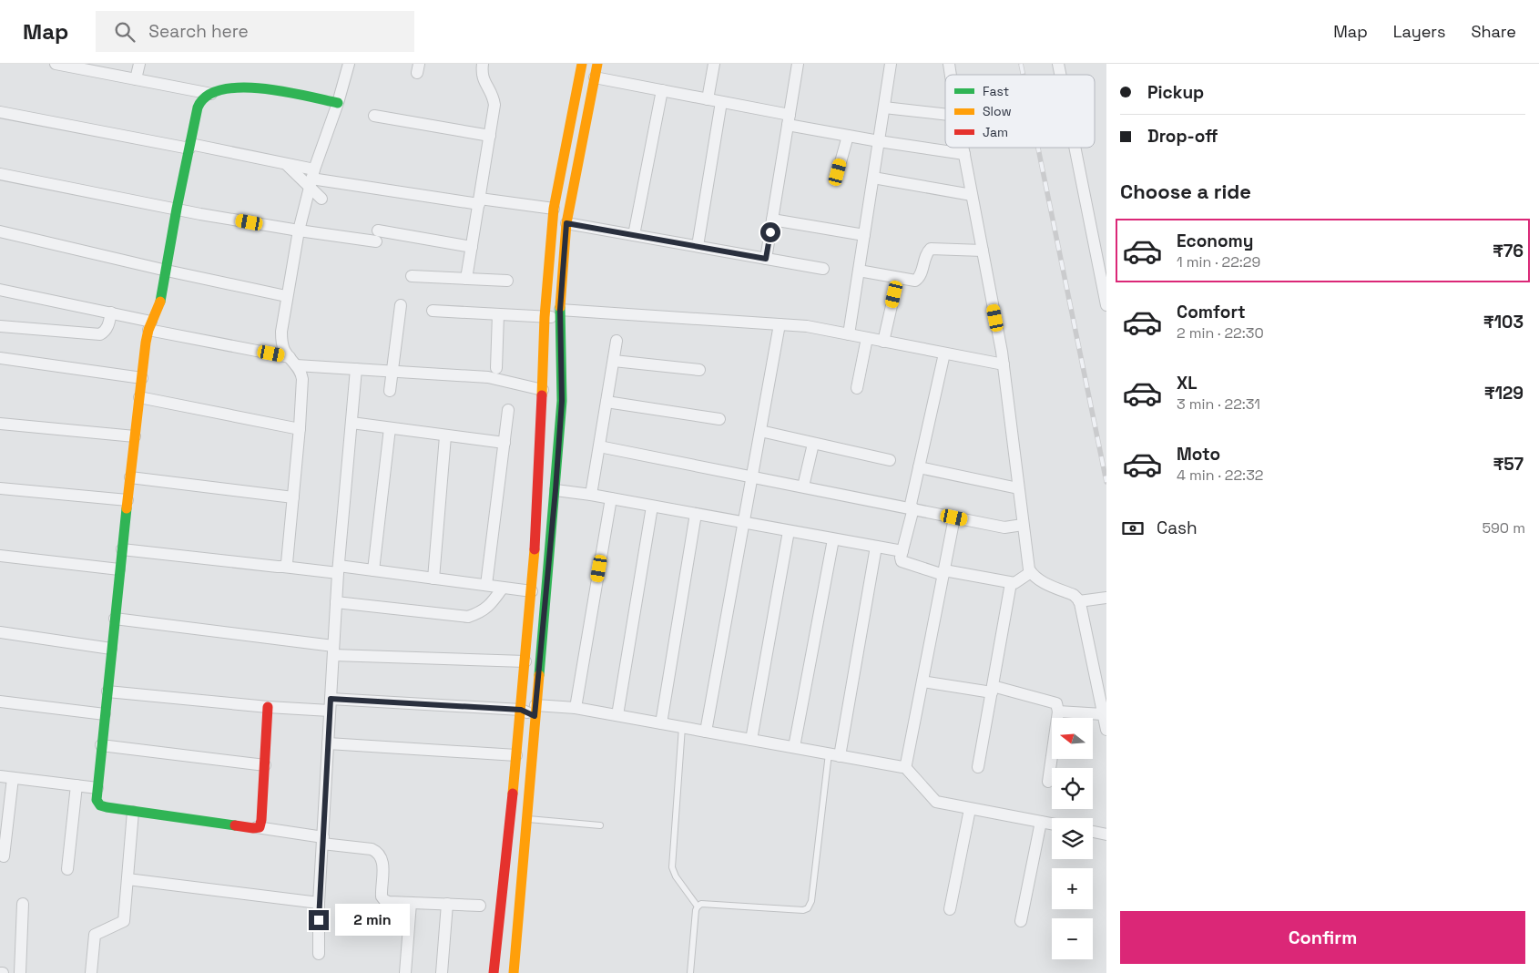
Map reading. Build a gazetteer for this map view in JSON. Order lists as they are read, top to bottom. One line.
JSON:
{"legend":["Fast","Slow","Jam"],"north":"left","page":{"header":"Map","search":"Search here","nav":["Map","Layers","Share"],"banner":["Pickup","Drop-off"],"heading":"Choose a ride","list":[{"name":"Economy","note":"1 min · 22:29","value":"₹76"},{"name":"Comfort","note":"2 min · 22:30","value":"₹103"},{"name":"XL","note":"3 min · 22:31","value":"₹129"},{"name":"Moto","note":"4 min · 22:32","value":"₹57"}],"pay":["Cash","590 m"],"map_buttons":["+","−"],"buttons":"Confirm","bubble":"2 min"}}
